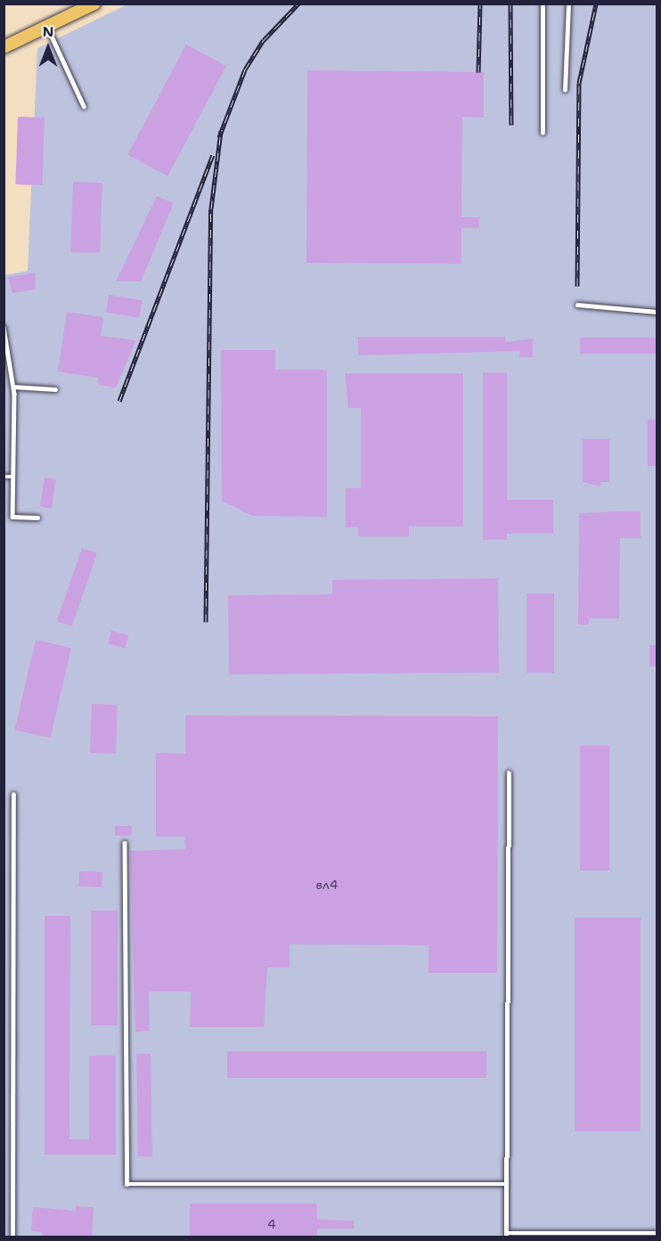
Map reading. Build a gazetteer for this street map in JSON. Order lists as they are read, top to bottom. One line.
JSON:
{"house_numbers":["вл4","4"],"north":"top"}
